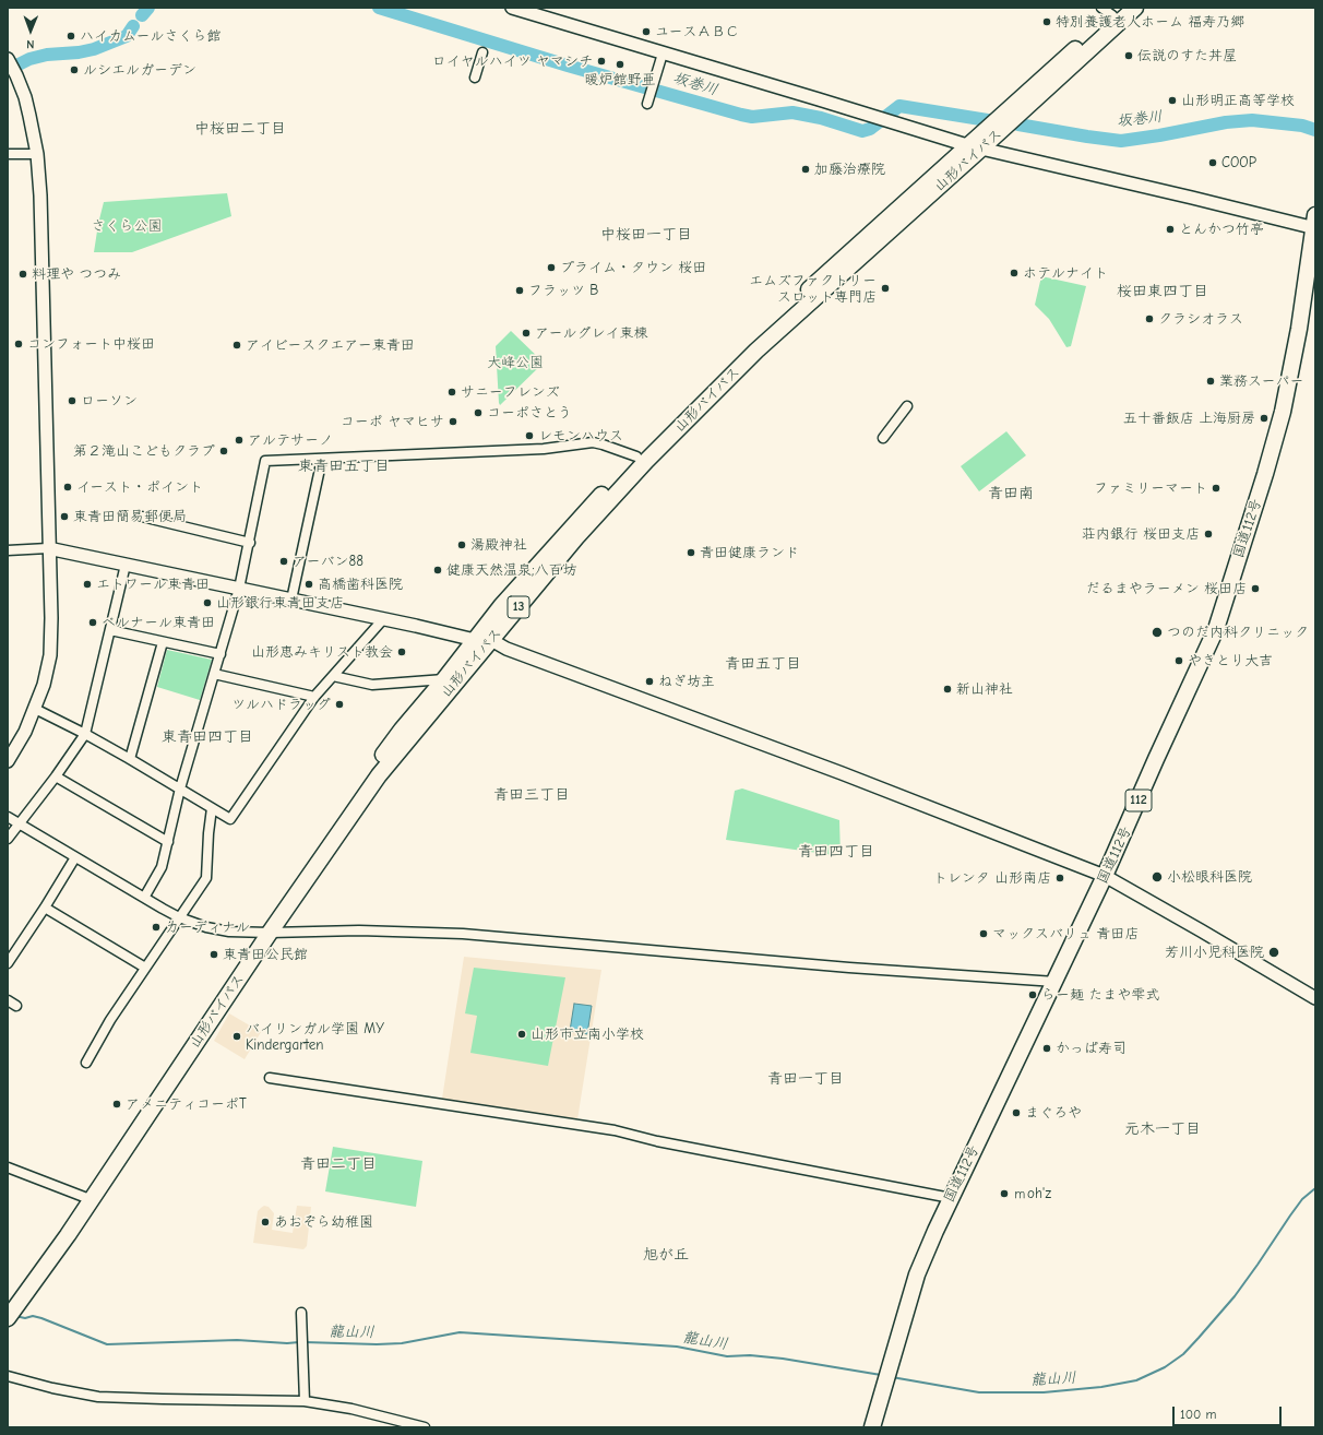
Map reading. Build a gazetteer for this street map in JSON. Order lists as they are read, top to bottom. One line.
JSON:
{"streets":{"highway":["山形バイパス","国道112号","13","112"]},"districts":["中桜田二丁目","中桜田一丁目","桜田東四丁目","東青田五丁目","青田南","青田五丁目","東青田四丁目","青田三丁目","青田四丁目","青田一丁目","元木一丁目","青田二丁目","旭が丘"],"water":["坂巻川","龍山川"],"parks":["さくら公園","大峰公園"],"places":["特別養護老人ホーム 福寿乃郷","ユースＡＢＣ","ハイカムールさくら館","伝説のすた丼屋","ロイヤルハイツ ヤマシチ","暖炉館野亜","ルシエルガーデン","山形明正高等学校","COOP","加藤治療院","とんかつ竹亭","プライム・タウン 桜田","ホテルナイト","料理や つつみ","エムズファクトリー スロット専門店","フラッツ B","クラシオラス","アールグレイ東棟","コンフォート中桜田","アイビースクエアー東青田","業務スーパー","サニーフレンズ","ローソン","コーポさとう","五十番飯店 上海厨房","コーポ ヤマヒサ","レモンハウス","アルテサーノ","第２滝山こどもクラブ","イースト・ポイント","ファミリーマート","東青田簡易郵便局","荘内銀行 桜田支店","湯殿神社","青田健康ランド","アーバン88","健康天然温泉;八百坊","エトワール東青田","高橋歯科医院","だるまやラーメン 桜田店","山形銀行東青田支店","ベルナール東青田","つのだ内科クリニック","山形恵みキリスト教会","やきとり大吉","ねぎ坊主","新山神社","ツルハドラッグ","小松眼科医院","トレンタ 山形南店","カーディナル","マックスバリュ 青田店","芳川小児科医院","東青田公民館","らー麺 たまや雫式","山形市立南小学校","バイリンガル学園 MY Kindergarten","かっぱ寿司","アメニティコーポT","まぐろや","ｍoh'z","あおぞら幼稚園"],"scale_bar":"100 m","north":"bottom"}
